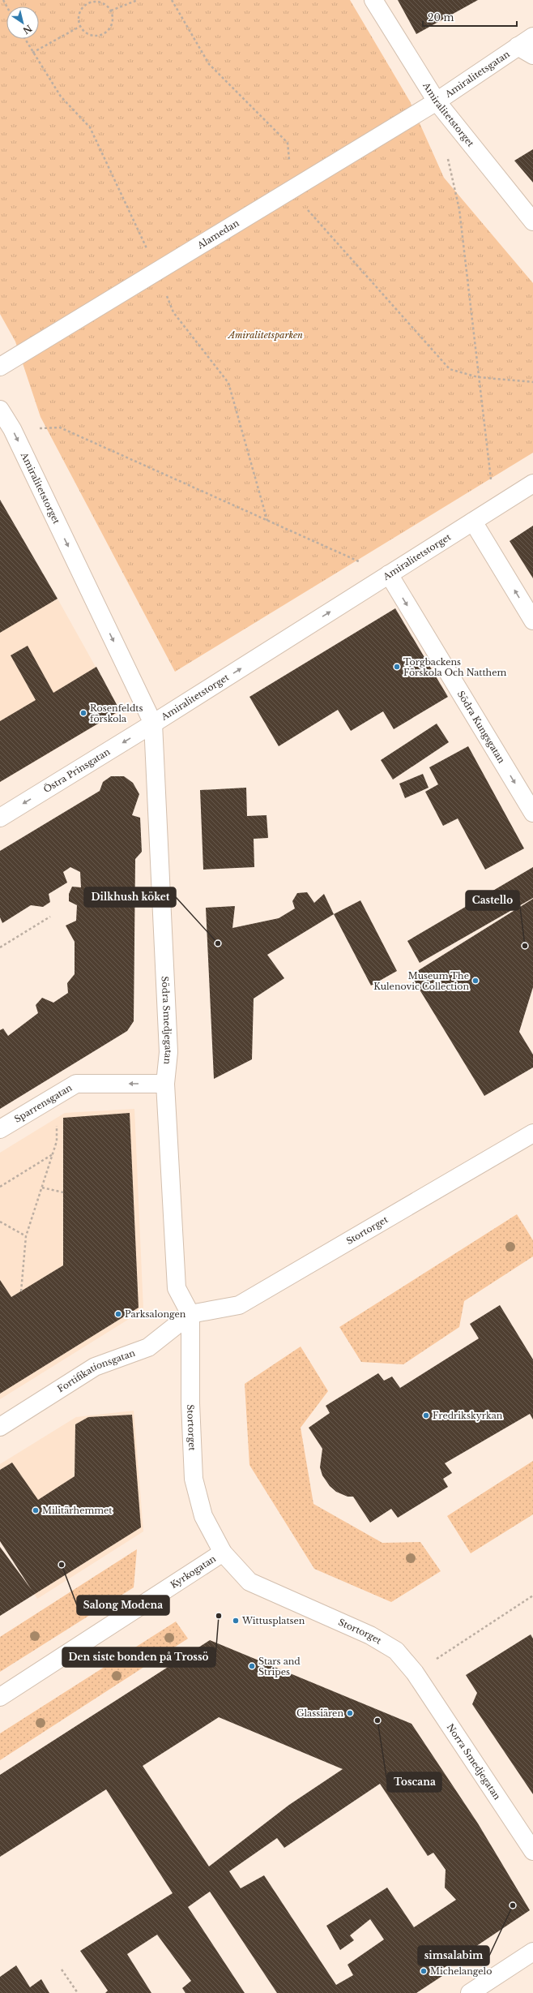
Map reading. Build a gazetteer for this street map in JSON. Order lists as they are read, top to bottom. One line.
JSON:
{"streets":{"street":["Amiralitetsgatan","Amiralitetstorget","Alamedan","Södra Kungsgatan","Östra Prinsgatan","Södra Smedjegatan","Sparrensgatan","Stortorget","Fortifikationsgatan","Kyrkogatan","Norra Smedjegatan"]},"crossings":[["Amiralitetsgatan","Amiralitetstorget"],["Amiralitetsgatan","Alamedan"],["Amiralitetstorget","Alamedan"],["Amiralitetstorget","Södra Kungsgatan"],["Amiralitetstorget","Östra Prinsgatan"],["Amiralitetstorget","Södra Smedjegatan"],["Östra Prinsgatan","Södra Smedjegatan"],["Södra Smedjegatan","Sparrensgatan"],["Södra Smedjegatan","Stortorget"],["Södra Smedjegatan","Fortifikationsgatan"],["Stortorget","Fortifikationsgatan"],["Stortorget","Kyrkogatan"],["Stortorget","Norra Smedjegatan"]],"one_way":["Östra Prinsgatan","Sparrensgatan"],"parks":["Amiralitetsparken"],"places":["Torgbackens Förskola Och Natthem","Rosenfeldts förskola","Dilkhush köket","Castello","Museum The Kulenovic Collection","Parksalongen","Fredrikskyrkan","Militärhemmet","Salong Modena","Den siste bonden på Trossö","Wittusplatsen","Stars and Stripes","Glassiären","Toscana","simsalabim","Michelangelo"],"scale_bar":"20 m","north":"bottom right"}
